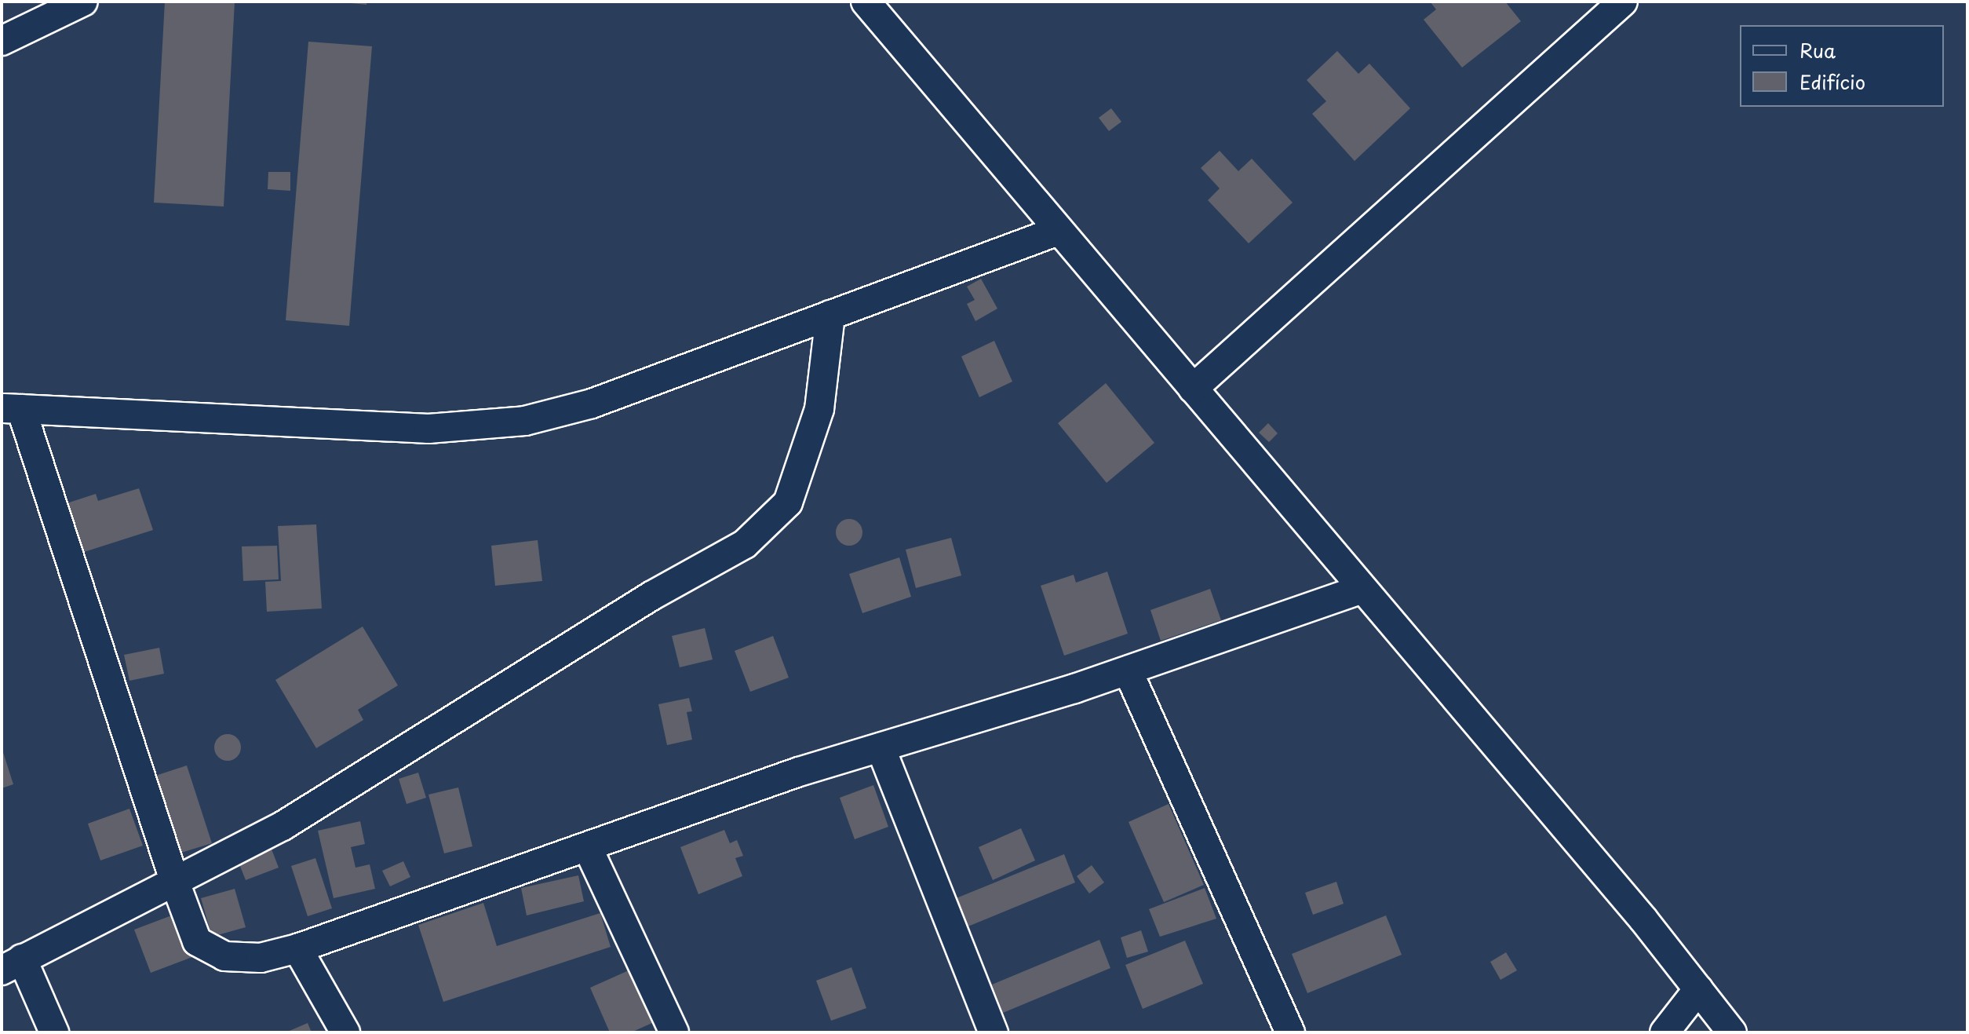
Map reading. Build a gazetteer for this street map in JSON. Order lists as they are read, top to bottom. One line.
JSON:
{"legend":["Rua","Edifício"]}
